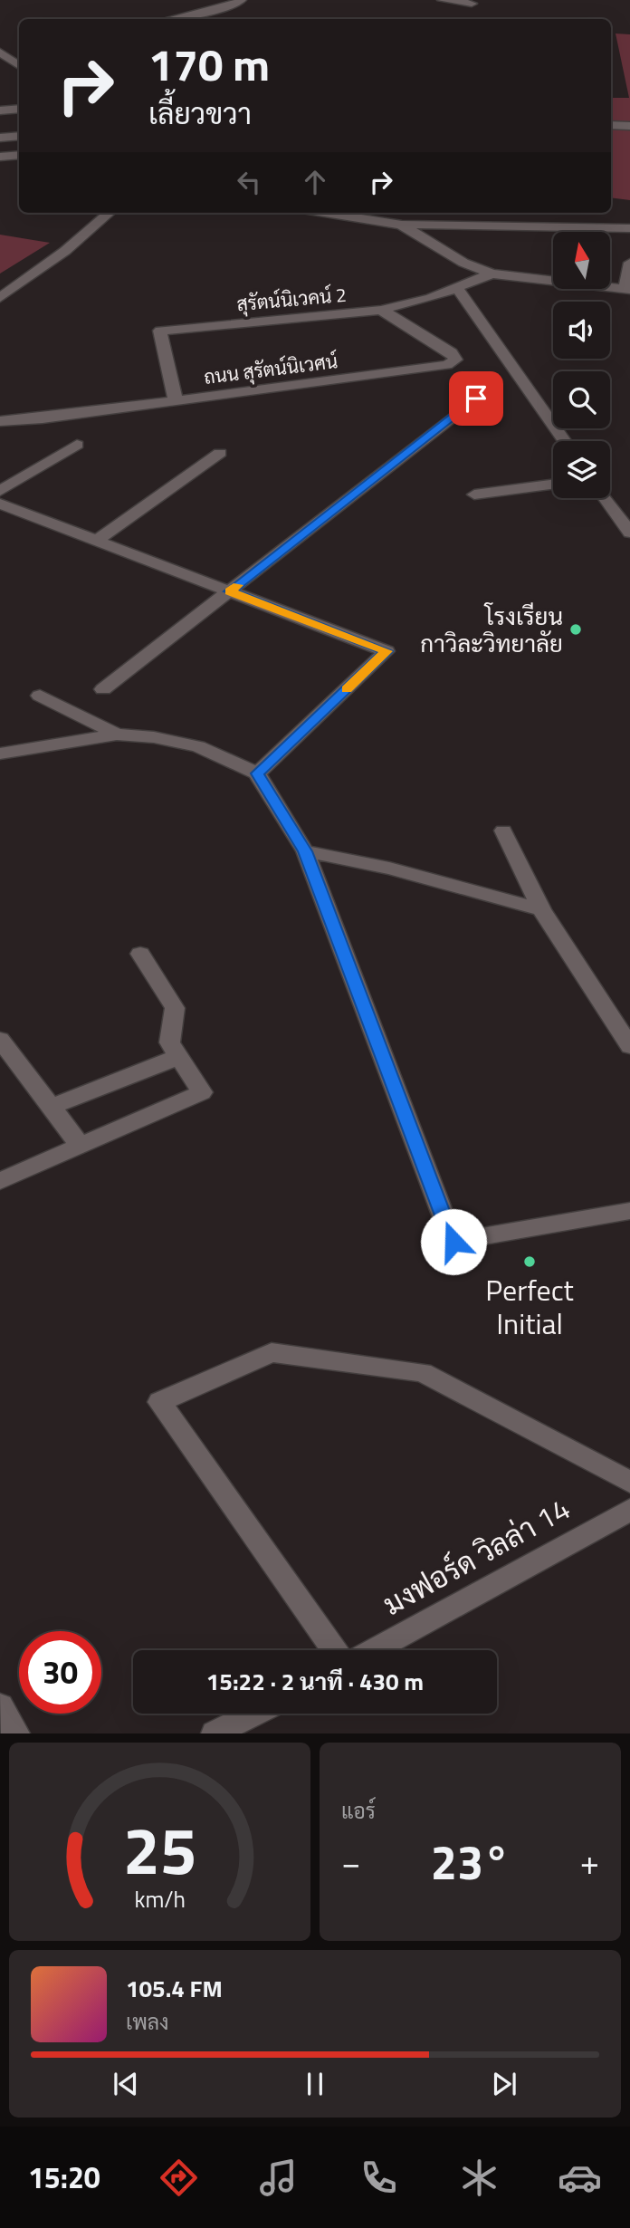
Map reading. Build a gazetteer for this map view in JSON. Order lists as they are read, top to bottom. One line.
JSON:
{"streets":{"street":["สุรัตน์นิเวคน์ 2","ถนน สุรัตน์นิเวศน์","มงฟอร์ด วิลล่า 14"]},"crossings":[["สุรัตน์นิเวคน์ 2","ถนน สุรัตน์นิเวศน์"]],"places":["โรงเรียน กาวิละวิทยาลัย","Perfect Initial"],"north":"top","page":{"turn":["170 m","เลี้ยวขวา"],"limit":"30","trip":"15:22 · 2 นาที · 430 m","tile":"แอร์","heat":["−","23°","+"],"song":["105.4 FM","เพลง"],"tabs":"15:20","gauge":["25","km/h"]}}
